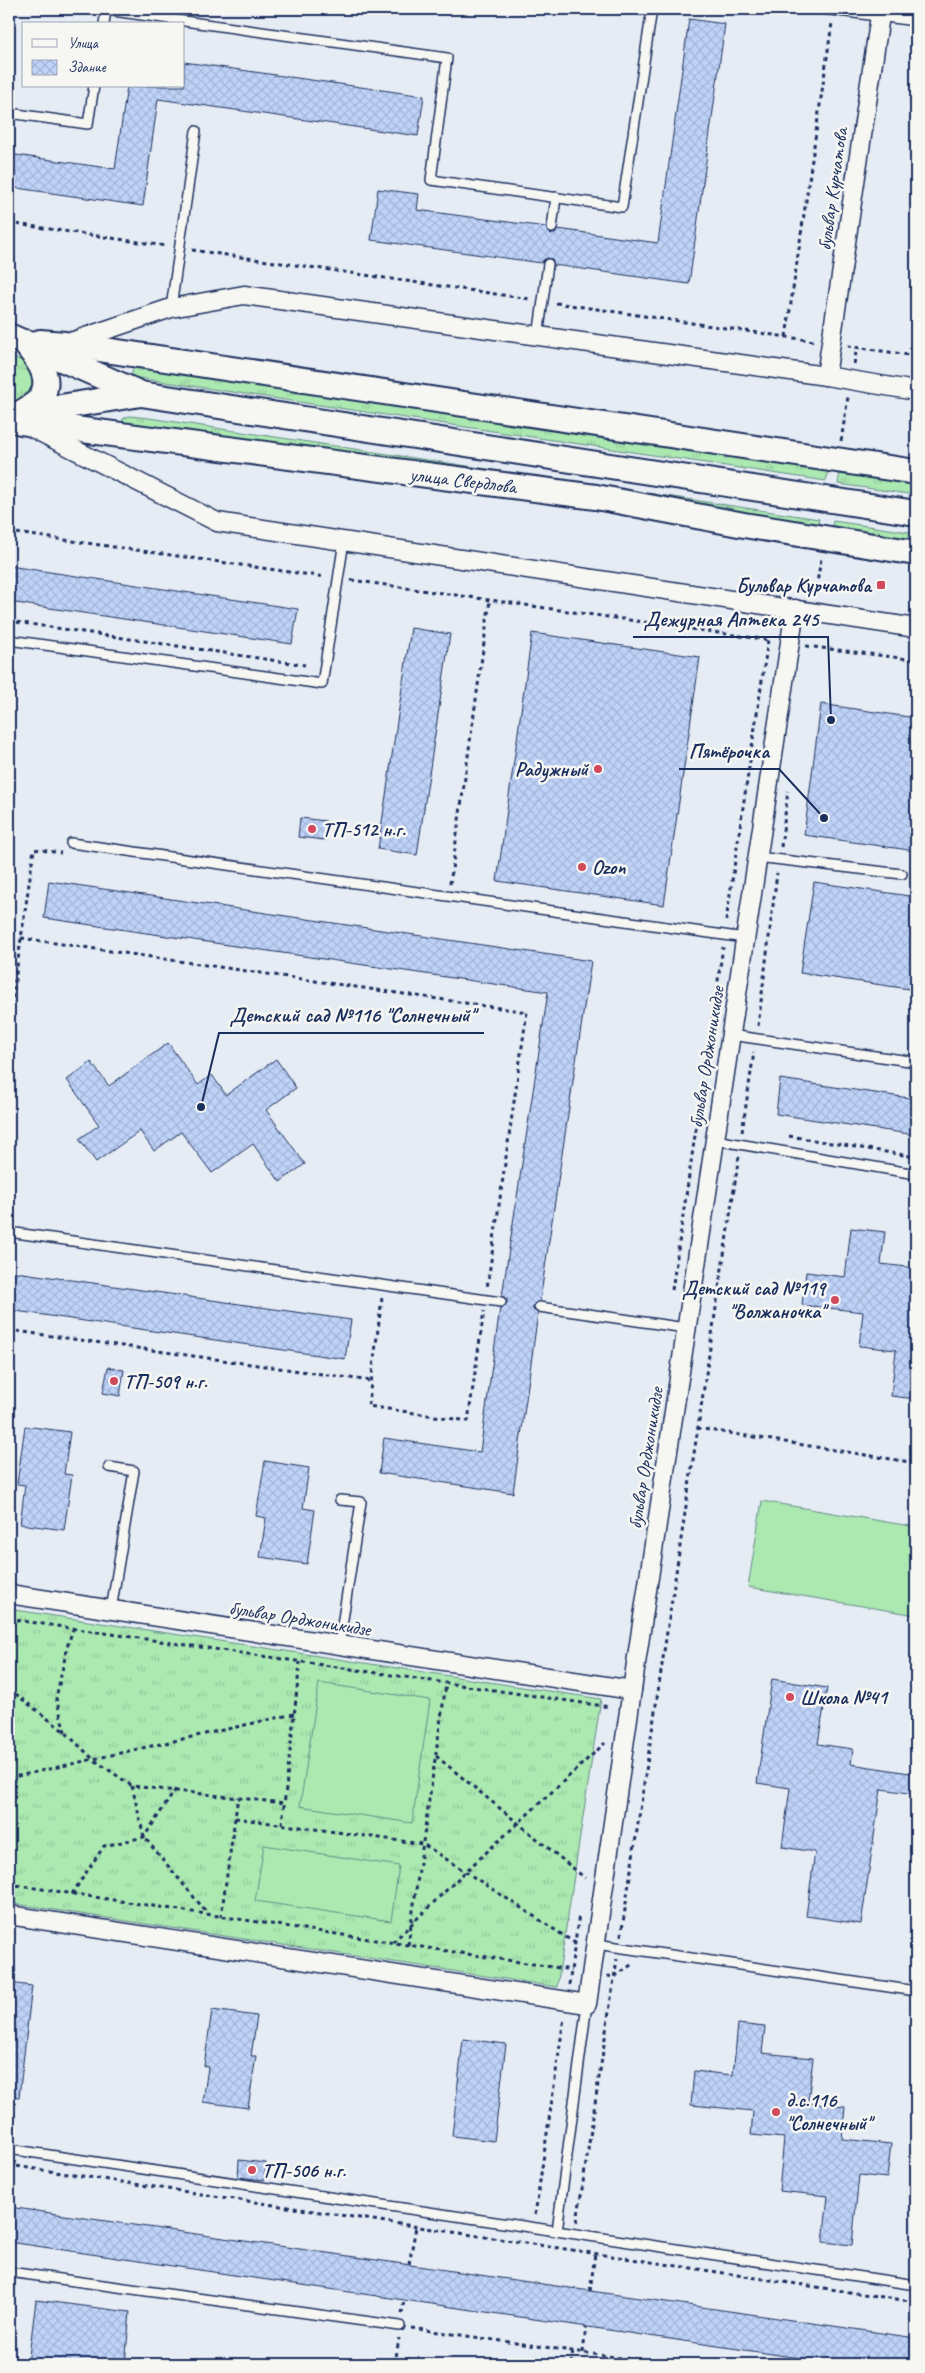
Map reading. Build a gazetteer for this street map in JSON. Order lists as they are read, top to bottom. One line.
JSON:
{"streets":{"main road":["улица Свердлова"],"street":["бульвар Курчатова","бульвар Орджоникидзе"]},"places":{"transit":["Бульвар Курчатова"],"other":["Дежурная Аптека 245","Радужный","Пятёрочка","ТП-512 н.г.","Ozon","Детский сад №116 \"Солнечный\"","Детский сад №119 \"Волжаночка\"","ТП-509 н.г.","Школа №41","д.с.116 \"Солнечный\"","ТП-506 н.г."]},"legend":["Улица","Здание"]}
